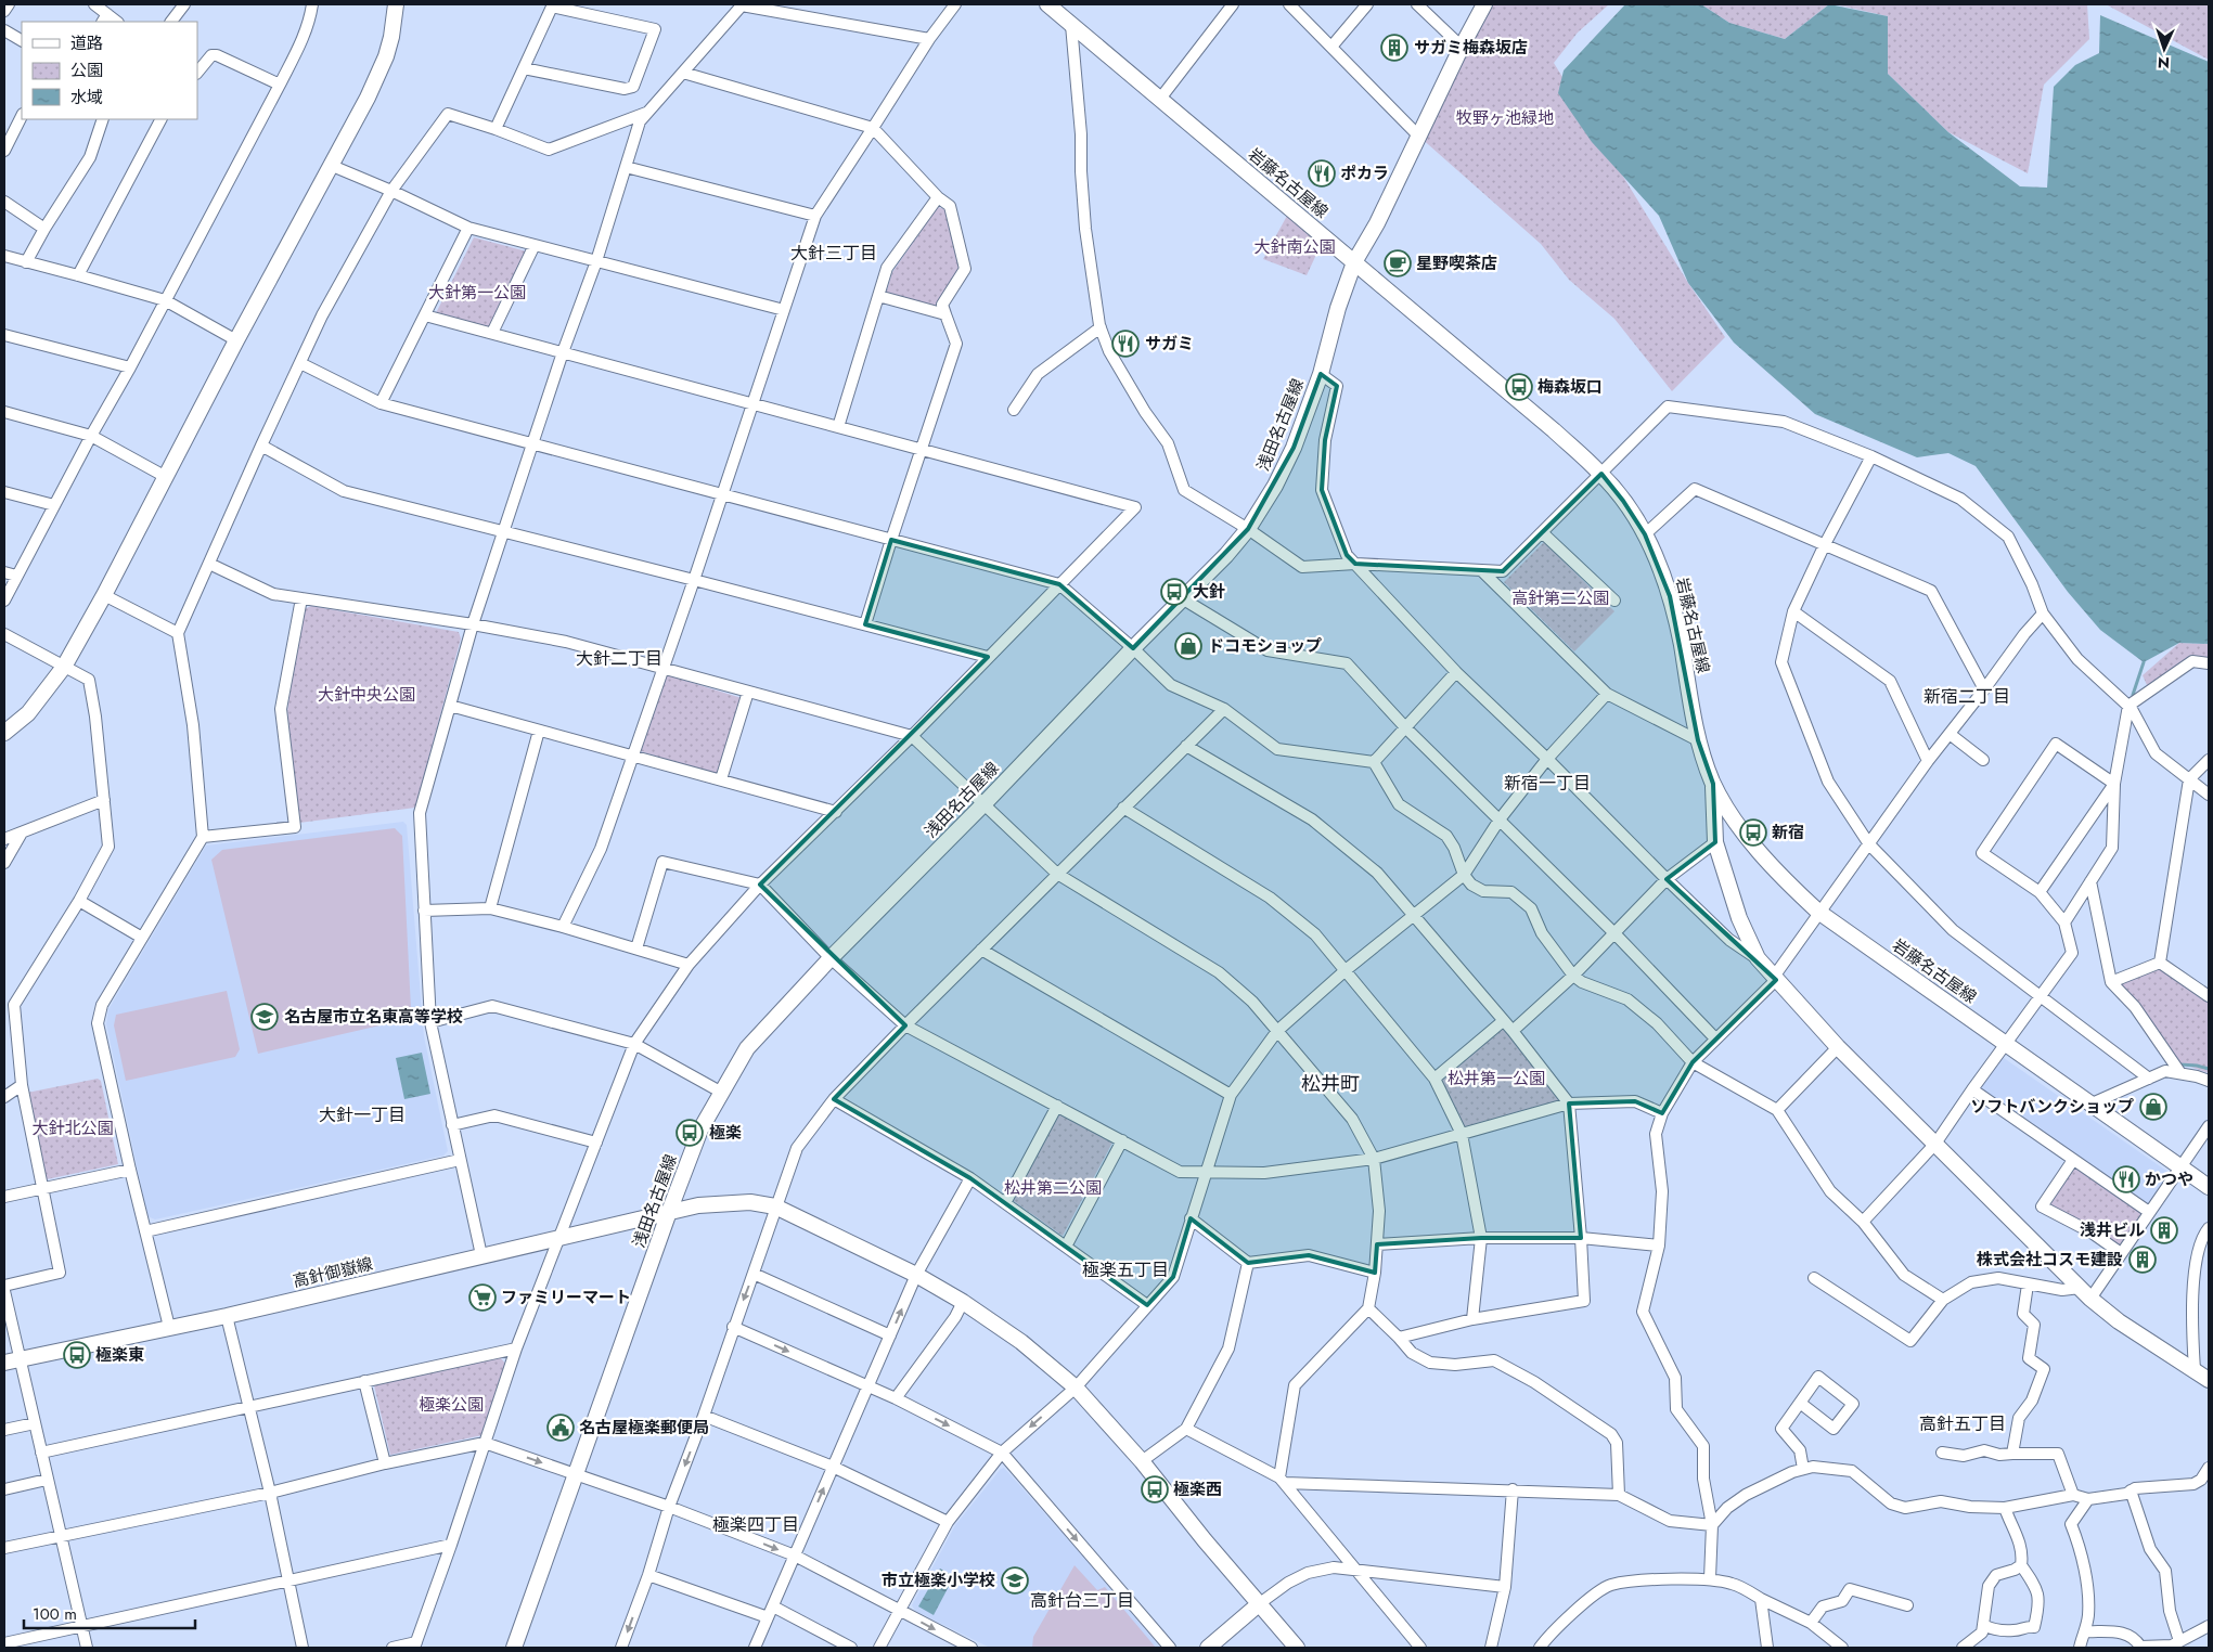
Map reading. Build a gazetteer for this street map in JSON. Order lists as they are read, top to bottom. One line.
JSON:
{"streets":{"main road":["岩藤名古屋線","浅田名古屋線","高針御嶽線"]},"crossings":[["岩藤名古屋線","浅田名古屋線"],["浅田名古屋線","高針御嶽線"]],"districts":["大針三丁目","大針二丁目","新宿二丁目","新宿一丁目","松井町","大針一丁目","極楽五丁目","高針五丁目","極楽四丁目","高針台三丁目"],"parks":["牧野ヶ池緑地","大針南公園","大針第一公園","高針第二公園","大針中央公園","松井第一公園","大針北公園","松井第二公園","極楽公園"],"places":{"building":["サガミ梅森坂店","浅井ビル","株式会社コスモ建設"],"restaurant":["ポカラ","サガミ","かつや"],"cafe":["星野喫茶店"],"bus stop":["梅森坂口","大針","新宿","極楽","極楽東","極楽西"],"shop":["ドコモショップ","ソフトバンクショップ"],"school or university":["名古屋市立名東高等学校","市立極楽小学校"],"supermarket":["ファミリーマート"],"public building":["名古屋極楽郵便局"]},"legend":["道路","公園","水域"],"scale_bar":"100 m","north":"bottom"}
